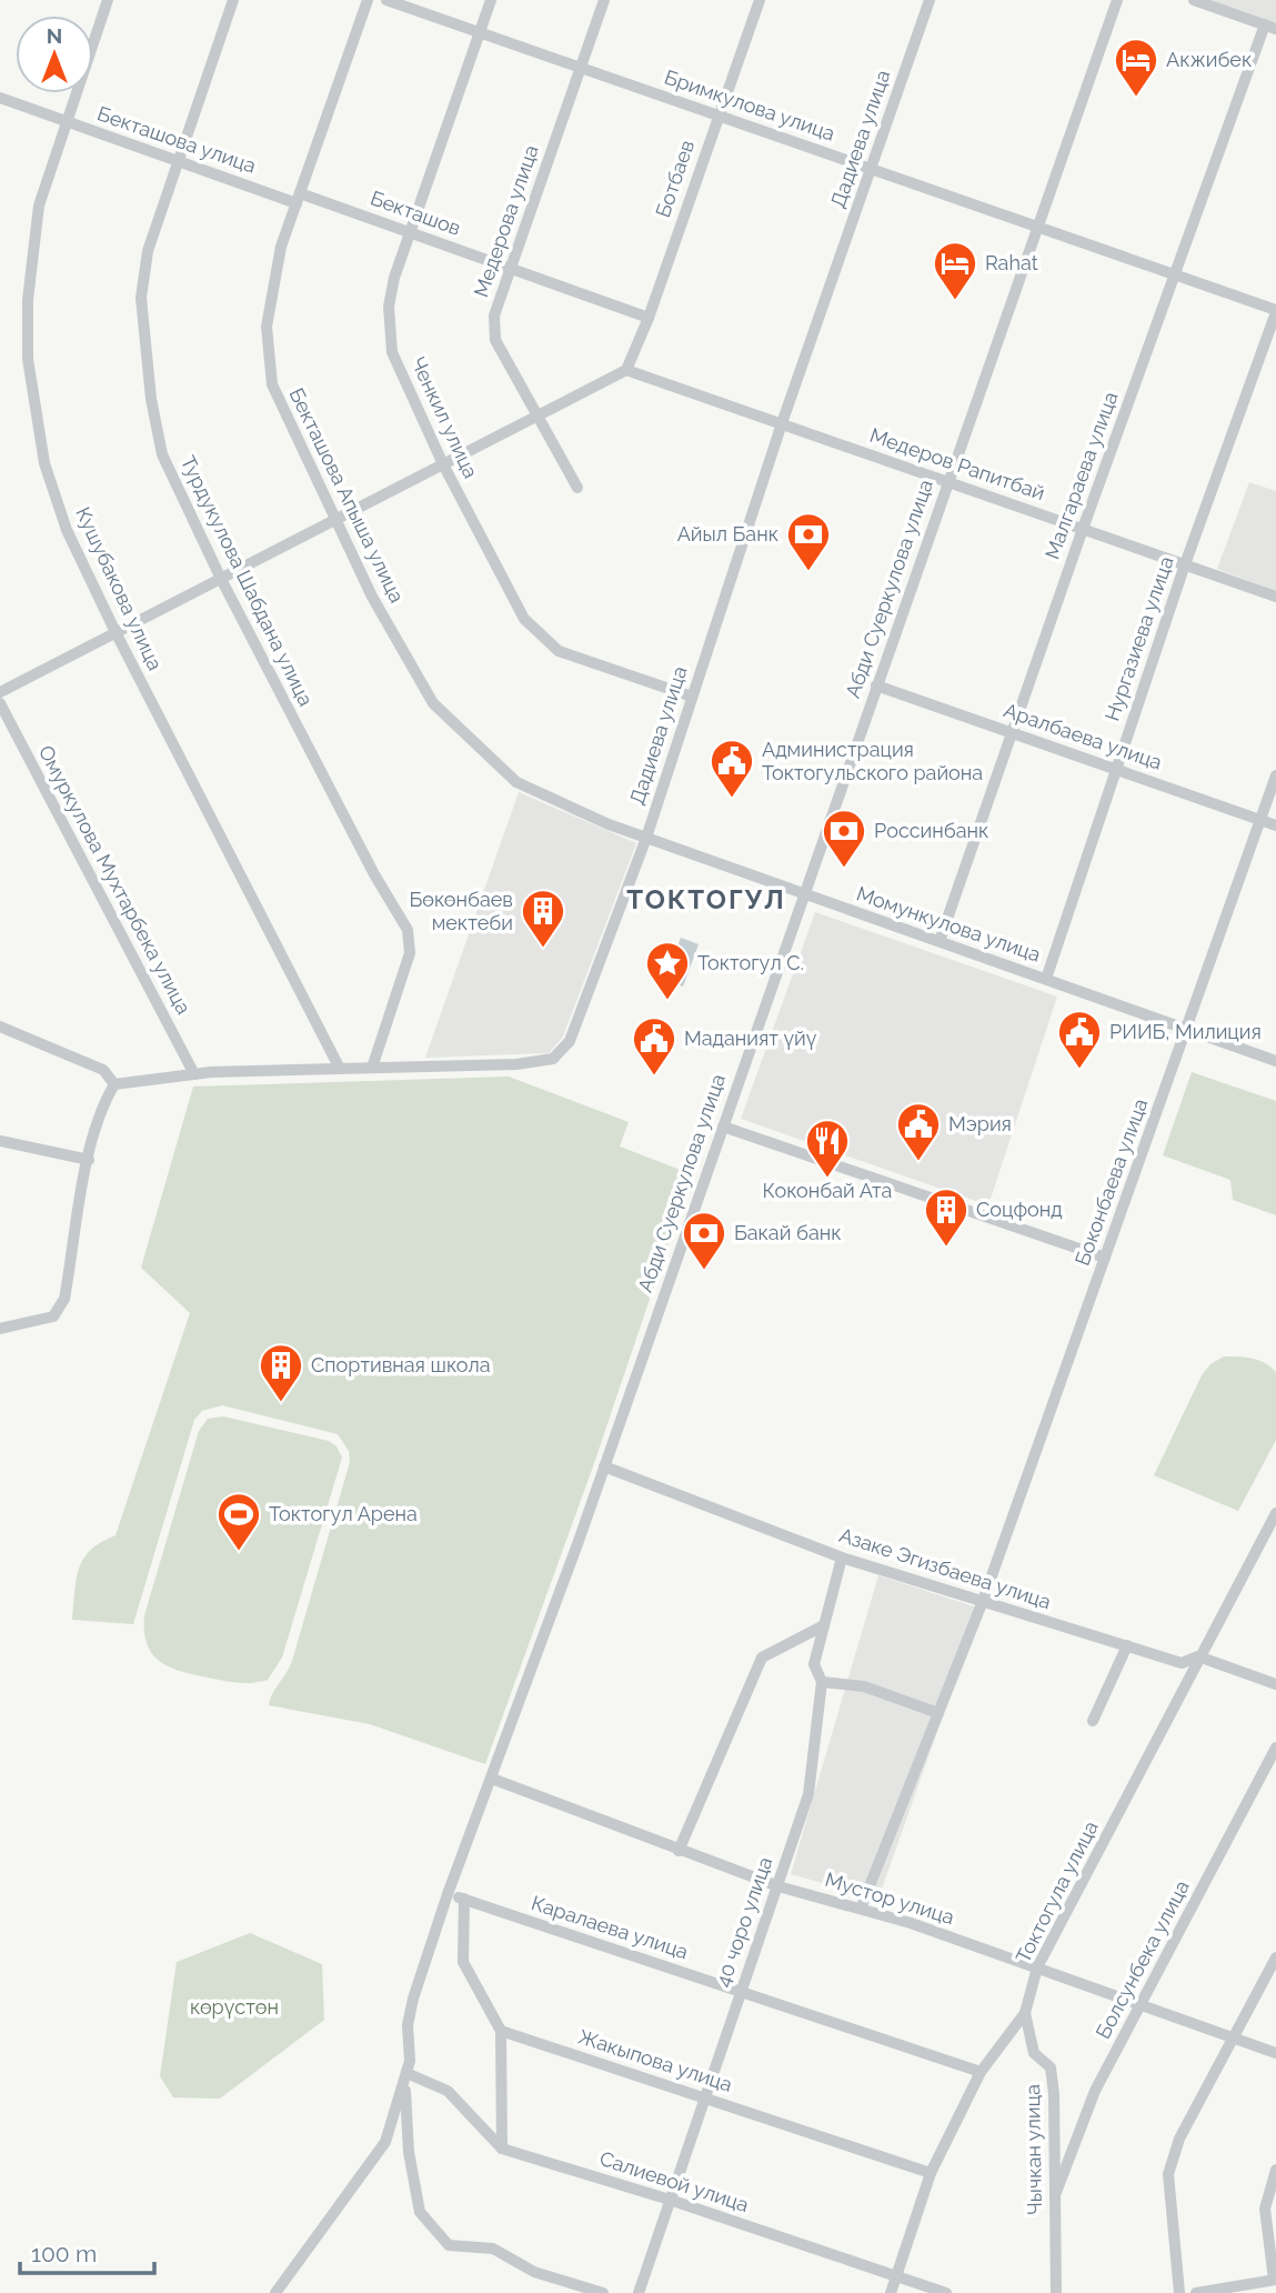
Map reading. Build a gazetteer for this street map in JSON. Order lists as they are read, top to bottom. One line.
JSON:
{"streets":{"street":["Бримкулова улица","Дадиева улица","Бекташова улица","Ботбаев","Бекташов","Медерова улица","Ченкил улица","Медеров Рапитбай","Малгараева улица","Бекташова Апыша улица","Турдукулова Шабдана улица","Кушубакова улица","Абди Суеркулова улица","Нургазиева улица","Аралбаева улица","Омуркулова Мухтарбека улица","Момункулова улица","Боконбаева улица","Азаке Эгизбаева улица","Токтогула улица","Мустор улица","40 чоро улица","Каралаева улица","Болсунбека улица","Жакыпова улица","Чычкан улица","Салиевой улица"]},"crossings":[["Бримкулова улица","Дадиева улица"],["Бримкулова улица","Ботбаев"],["Бримкулова улица","Медерова улица"],["Бримкулова улица","Ченкил улица"],["Бримкулова улица","Малгараева улица"],["Бримкулова улица","Абди Суеркулова улица"],["Бримкулова улица","Нургазиева улица"],["Дадиева улица","Ченкил улица"],["Дадиева улица","Медеров Рапитбай"],["Дадиева улица","Турдукулова Шабдана улица"],["Дадиева улица","Кушубакова улица"],["Дадиева улица","Омуркулова Мухтарбека улица"],["Дадиева улица","Момункулова улица"],["Бекташова улица","Бекташов"],["Бекташова улица","Бекташова Апыша улица"],["Бекташова улица","Турдукулова Шабдана улица"],["Бекташова улица","Кушубакова улица"],["Ботбаев","Бекташов"],["Ботбаев","Медеров Рапитбай"],["Бекташов","Медерова улица"],["Бекташов","Ченкил улица"],["Бекташов","Бекташова Апыша улица"],["Медеров Рапитбай","Малгараева улица"],["Медеров Рапитбай","Абди Суеркулова улица"],["Медеров Рапитбай","Нургазиева улица"],["Малгараева улица","Аралбаева улица"],["Малгараева улица","Момункулова улица"],["Бекташова Апыша улица","Момункулова улица"],["Абди Суеркулова улица","Аралбаева улица"],["Абди Суеркулова улица","Момункулова улица"],["Абди Суеркулова улица","Азаке Эгизбаева улица"],["Абди Суеркулова улица","Мустор улица"],["Абди Суеркулова улица","Каралаева улица"],["Нургазиева улица","Аралбаева улица"],["Нургазиева улица","Момункулова улица"],["Аралбаева улица","Боконбаева улица"],["Момункулова улица","Боконбаева улица"],["Боконбаева улица","Азаке Эгизбаева улица"],["Боконбаева улица","Мустор улица"],["Азаке Эгизбаева улица","Токтогула улица"],["Азаке Эгизбаева улица","40 чоро улица"],["Токтогула улица","Мустор улица"],["Токтогула улица","Каралаева улица"],["Токтогула улица","Жакыпова улица"],["Токтогула улица","Чычкан улица"],["Токтогула улица","Салиевой улица"],["Мустор улица","40 чоро улица"],["Мустор улица","Болсунбека улица"],["40 чоро улица","Каралаева улица"],["40 чоро улица","Жакыпова улица"],["40 чоро улица","Салиевой улица"],["Болсунбека улица","Чычкан улица"]],"districts":["ТОКТОГУЛ"],"parks":["көрүстөн"],"places":{"hotel":["Акжибек","Rahat"],"bank":["Айыл Банк","Россинбанк","Бакай банк"],"public building":["Администрация Токтогульского района","РИИБ, Милиция","Маданият үйү","Мэрия"],"building":["Бөкөнбаев мектеби","Соцфонд","Спортивная школа"],"place":["Токтогул С."],"restaurant":["Коконбай Ата"],"sports":["Токтогул Арена"]},"scale_bar":"100 m","north":"top"}
